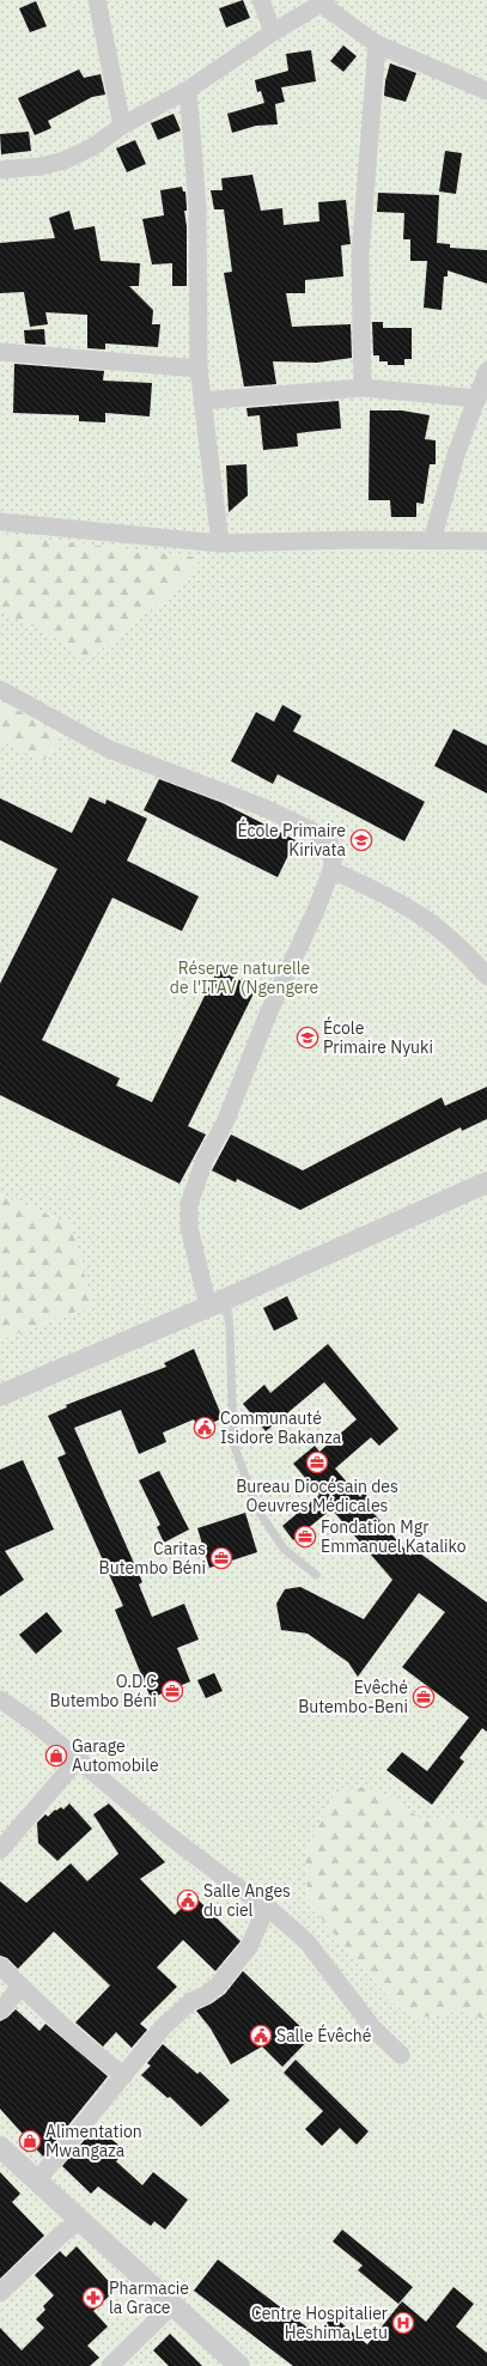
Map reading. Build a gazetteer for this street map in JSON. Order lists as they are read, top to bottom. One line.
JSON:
{"parks":["Réserve naturelle de l'ITAV (Ngengere"],"places":{"school or university":["École Primaire Kirivata","École Primaire Nyuki"],"public building":["Communauté Isidore Bakanza","Salle Anges du ciel","Salle Évêché"],"office":["Bureau Diocésain des Oeuvres Médicales","Fondation Mgr Emmanuel Kataliko","Caritas Butembo Béni","O.D.C Butembo Béni","Evêché Butembo-Beni"],"shop":["Garage Automobile","Alimentation Mwangaza"],"pharmacy":["Pharmacie la Grace"],"hospital":["Centre Hospitalier Heshima Letu"]}}
